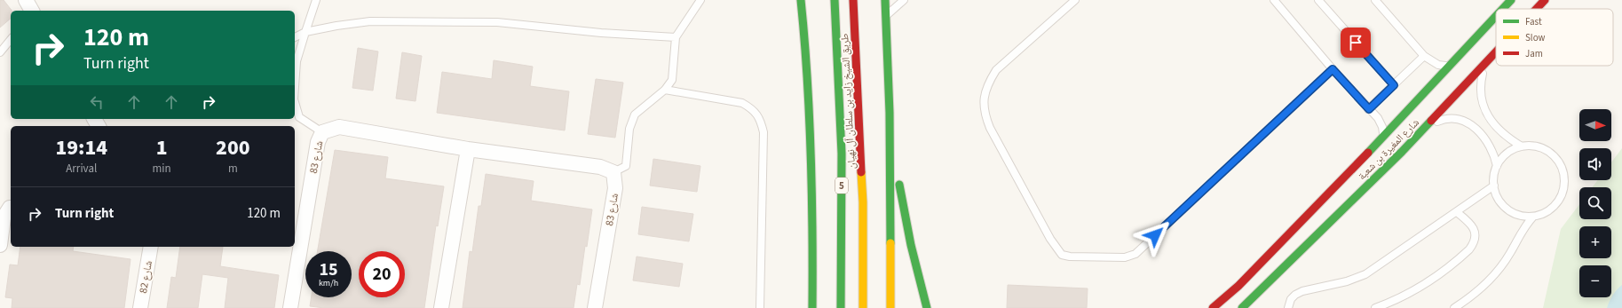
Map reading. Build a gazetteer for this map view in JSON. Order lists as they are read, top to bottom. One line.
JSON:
{"streets":{"main road":["طريق الشيخ زايد بن سلطان آل نهيان","شارع المغيرة بن شعبة","5"],"street":["شارع 83","شارع 82"]},"legend":["Fast","Slow","Jam"],"north":"right","page":{"turn":["120 m","Turn right"],"map_buttons":["+","−"],"eta":["19:14","Arrival","1","min","200","m"],"list":[{"name":"Turn right","value":"120 m"}],"speed":"15 km/h","limit":"20"}}
